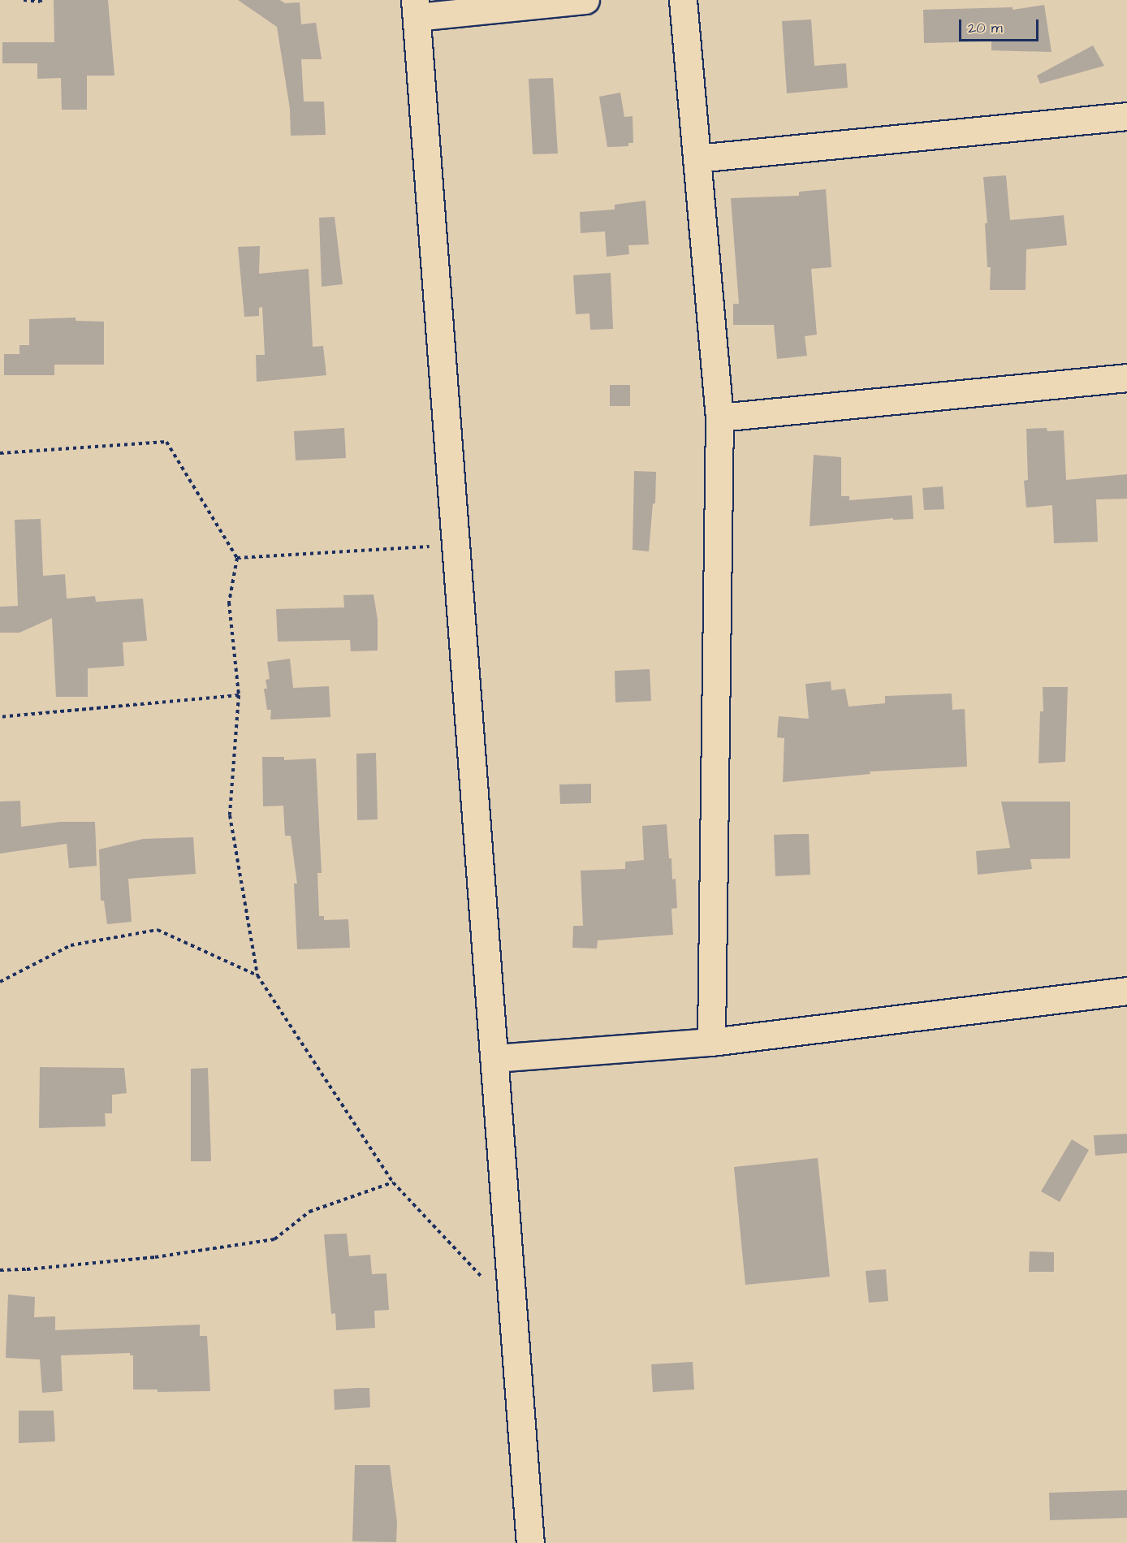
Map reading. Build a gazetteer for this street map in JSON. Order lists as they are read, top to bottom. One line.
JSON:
{"scale_bar":"20 m"}
